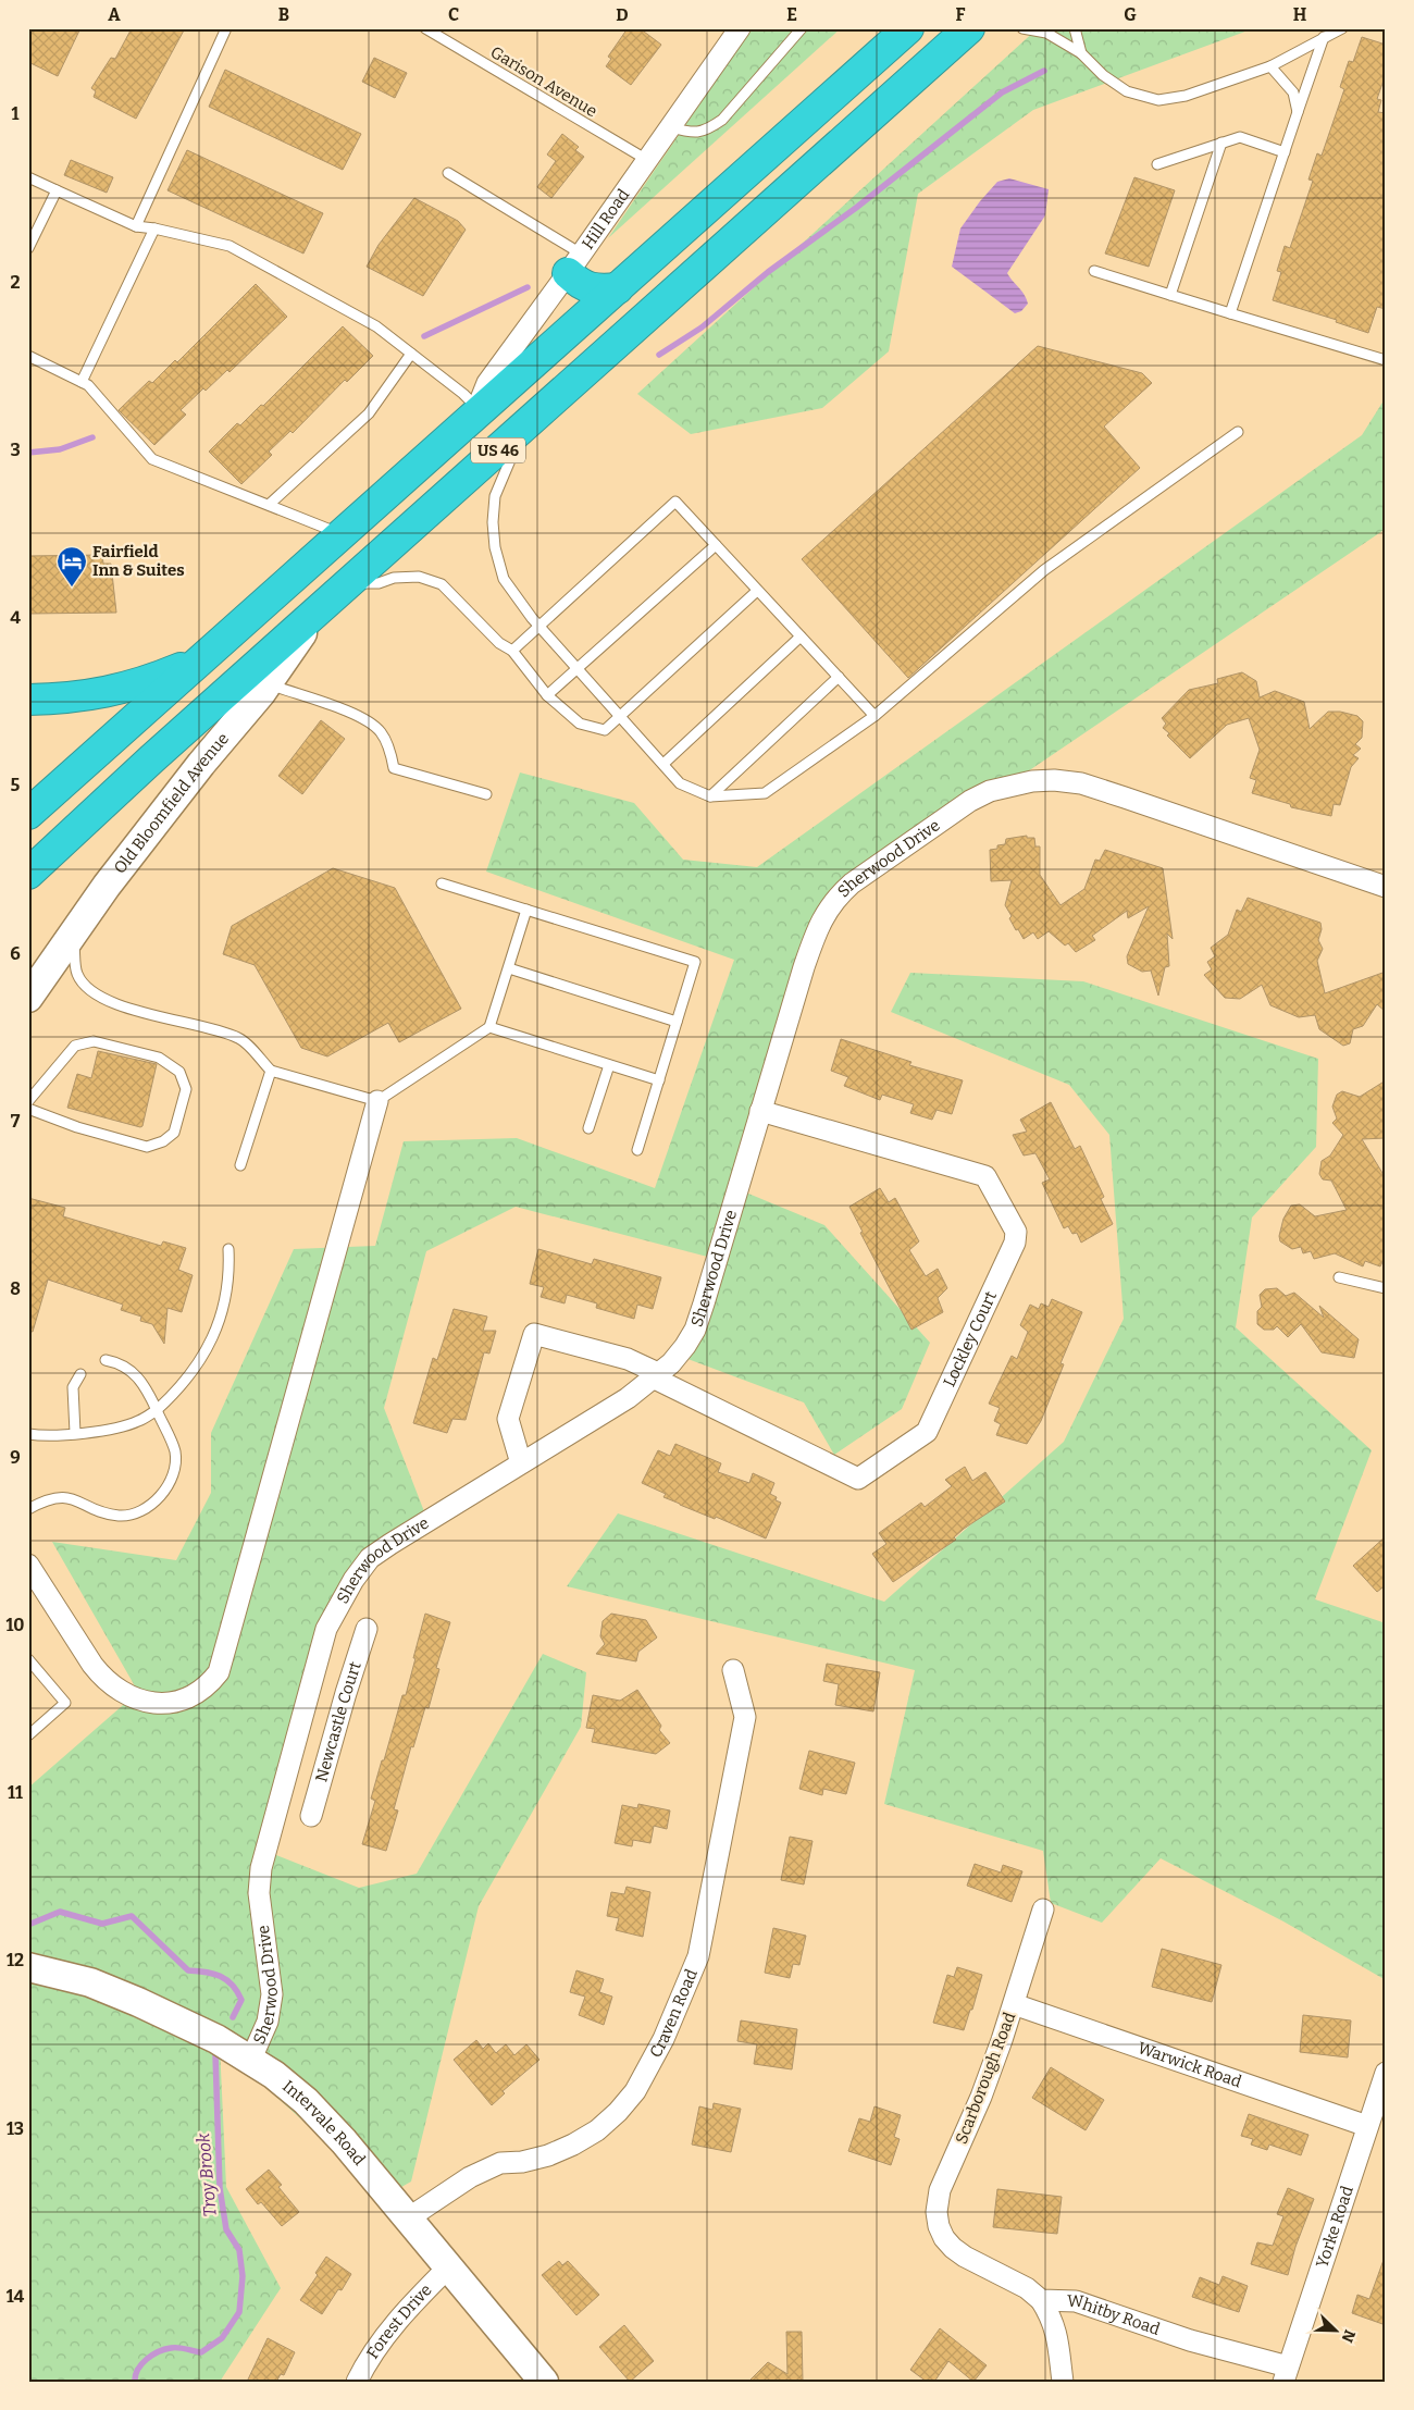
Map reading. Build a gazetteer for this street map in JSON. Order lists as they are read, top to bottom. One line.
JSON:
{"streets":{"highway":["US 46"],"street":["Hill Road","Old Bloomfield Avenue","Sherwood Drive","Lockley Court","Newcastle Court","Craven Road","Warwick Road","Scarborough Road","Intervale Road","Yorke Road","Whitby Road","Forest Drive"],"lane":["Garison Avenue"]},"crossings":[["Garison Avenue","Hill Road"],["Hill Road","US 46"],["US 46","Old Bloomfield Avenue"],["Sherwood Drive","Lockley Court"],["Sherwood Drive","Intervale Road"],["Craven Road","Intervale Road"],["Warwick Road","Scarborough Road"],["Warwick Road","Yorke Road"],["Scarborough Road","Whitby Road"],["Intervale Road","Forest Drive"],["Yorke Road","Whitby Road"]],"water":["Troy Brook"],"places":{"hotel":["Fairfield Inn & Suites"]},"north":"bottom right","grid":{"columns":["A","B","C","D","E","F","G","H"],"rows":["1","2","3","4","5","6","7","8","9","10","11","12","13","14"]}}
